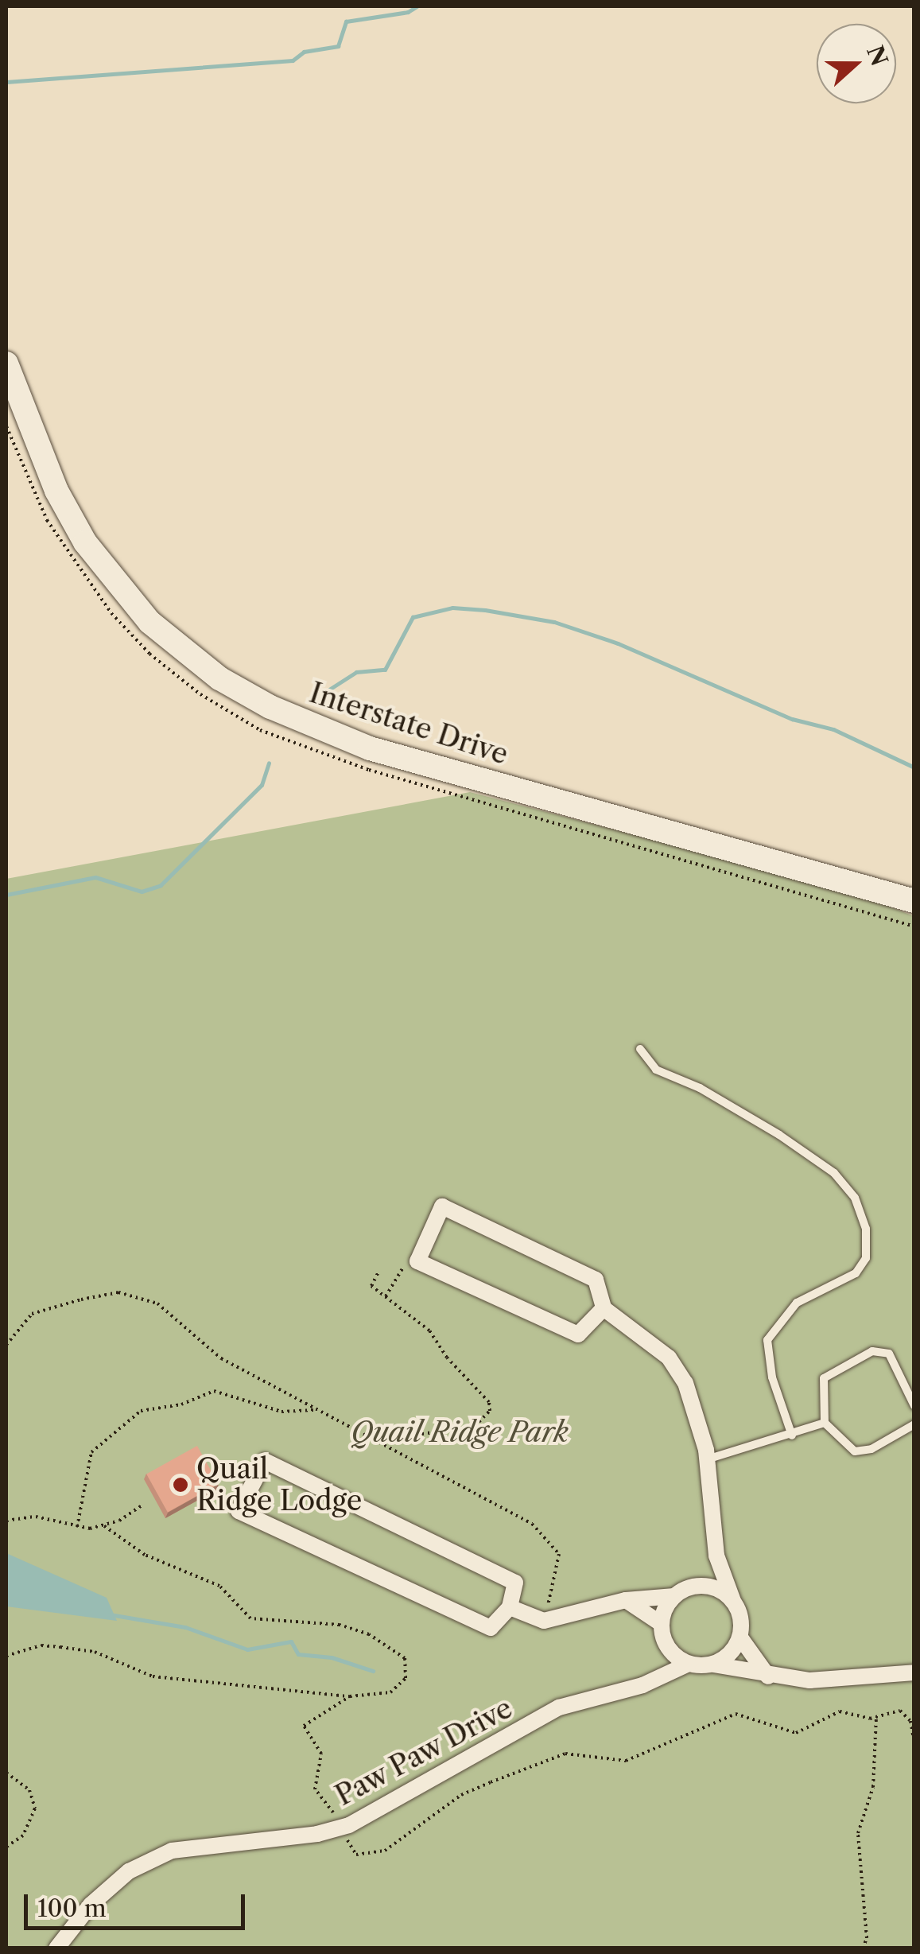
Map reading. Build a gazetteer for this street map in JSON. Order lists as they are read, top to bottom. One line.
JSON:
{"streets":{"main road":["Interstate Drive"],"street":["Paw Paw Drive"]},"parks":["Quail Ridge Park"],"places":["Quail Ridge Lodge"],"scale_bar":"100 m","north":"right"}
